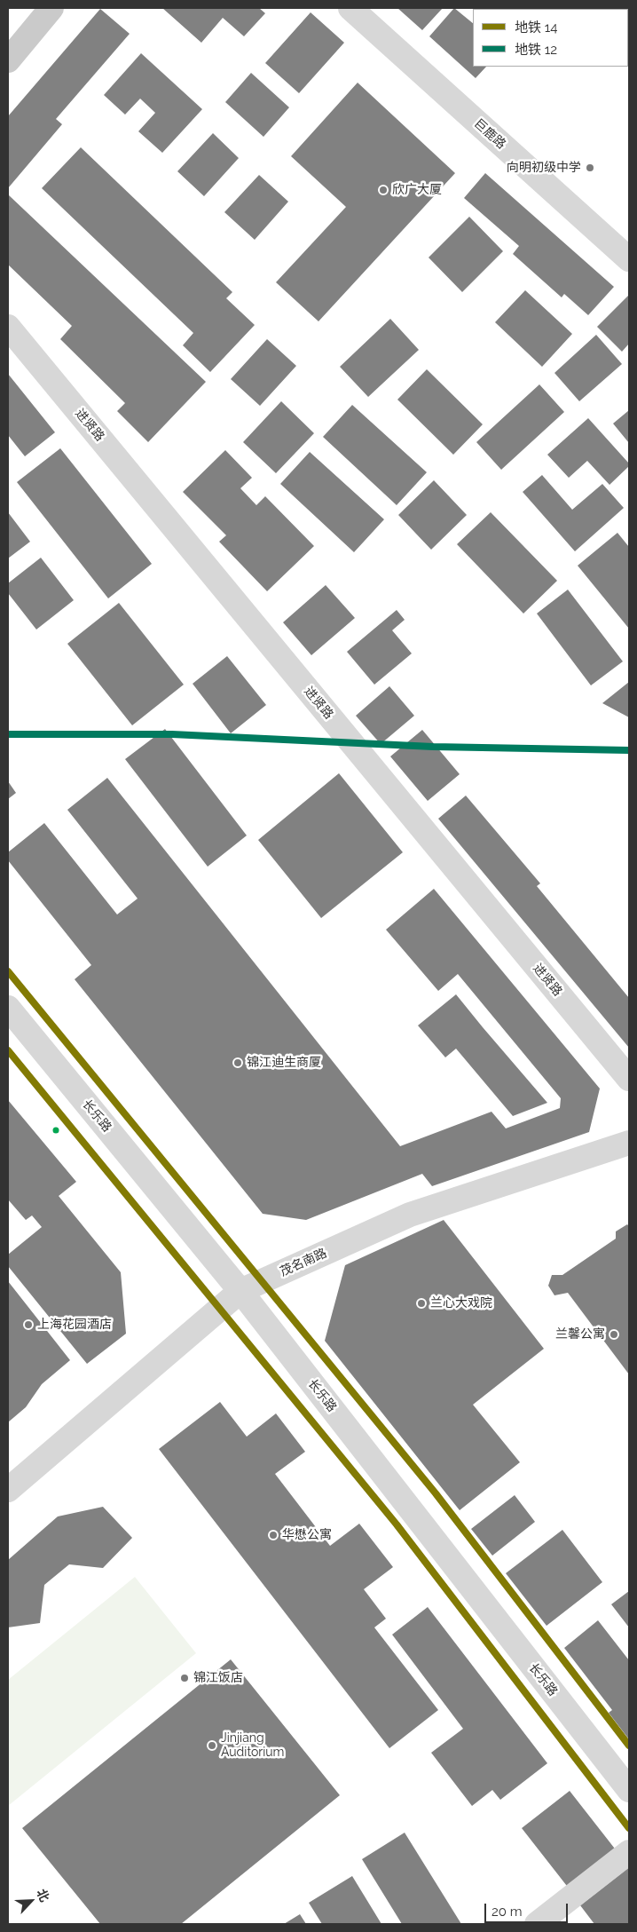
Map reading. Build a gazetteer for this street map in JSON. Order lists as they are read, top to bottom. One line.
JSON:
{"streets":{"street":["巨鹿路","进贤路","长乐路","茂名南路"]},"crossings":[["长乐路","茂名南路"]],"places":["向明初级中学","欣广大厦","锦江迪生商厦","兰心大戏院","上海花园酒店","兰馨公寓","华懋公寓","锦江饭店","Jinjiang Auditorium"],"lines":["metro line 12","metro line 14"],"legend":["地铁 14","地铁 12"],"scale_bar":"20 m","north":"top right"}
